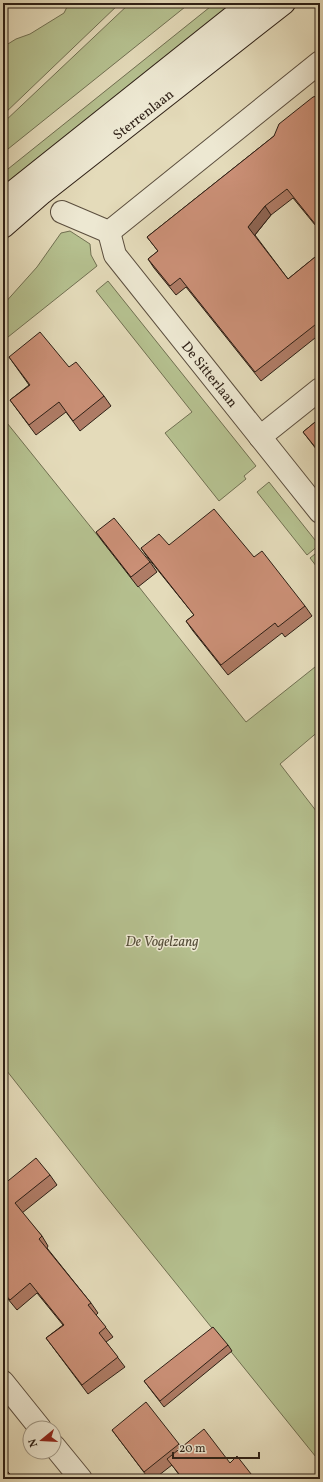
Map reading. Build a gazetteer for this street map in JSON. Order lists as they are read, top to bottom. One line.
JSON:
{"streets":{"street":["Sterrenlaan","De Sitterlaan"]},"parks":["De Vogelzang"],"scale_bar":"20 m","north":"left"}
